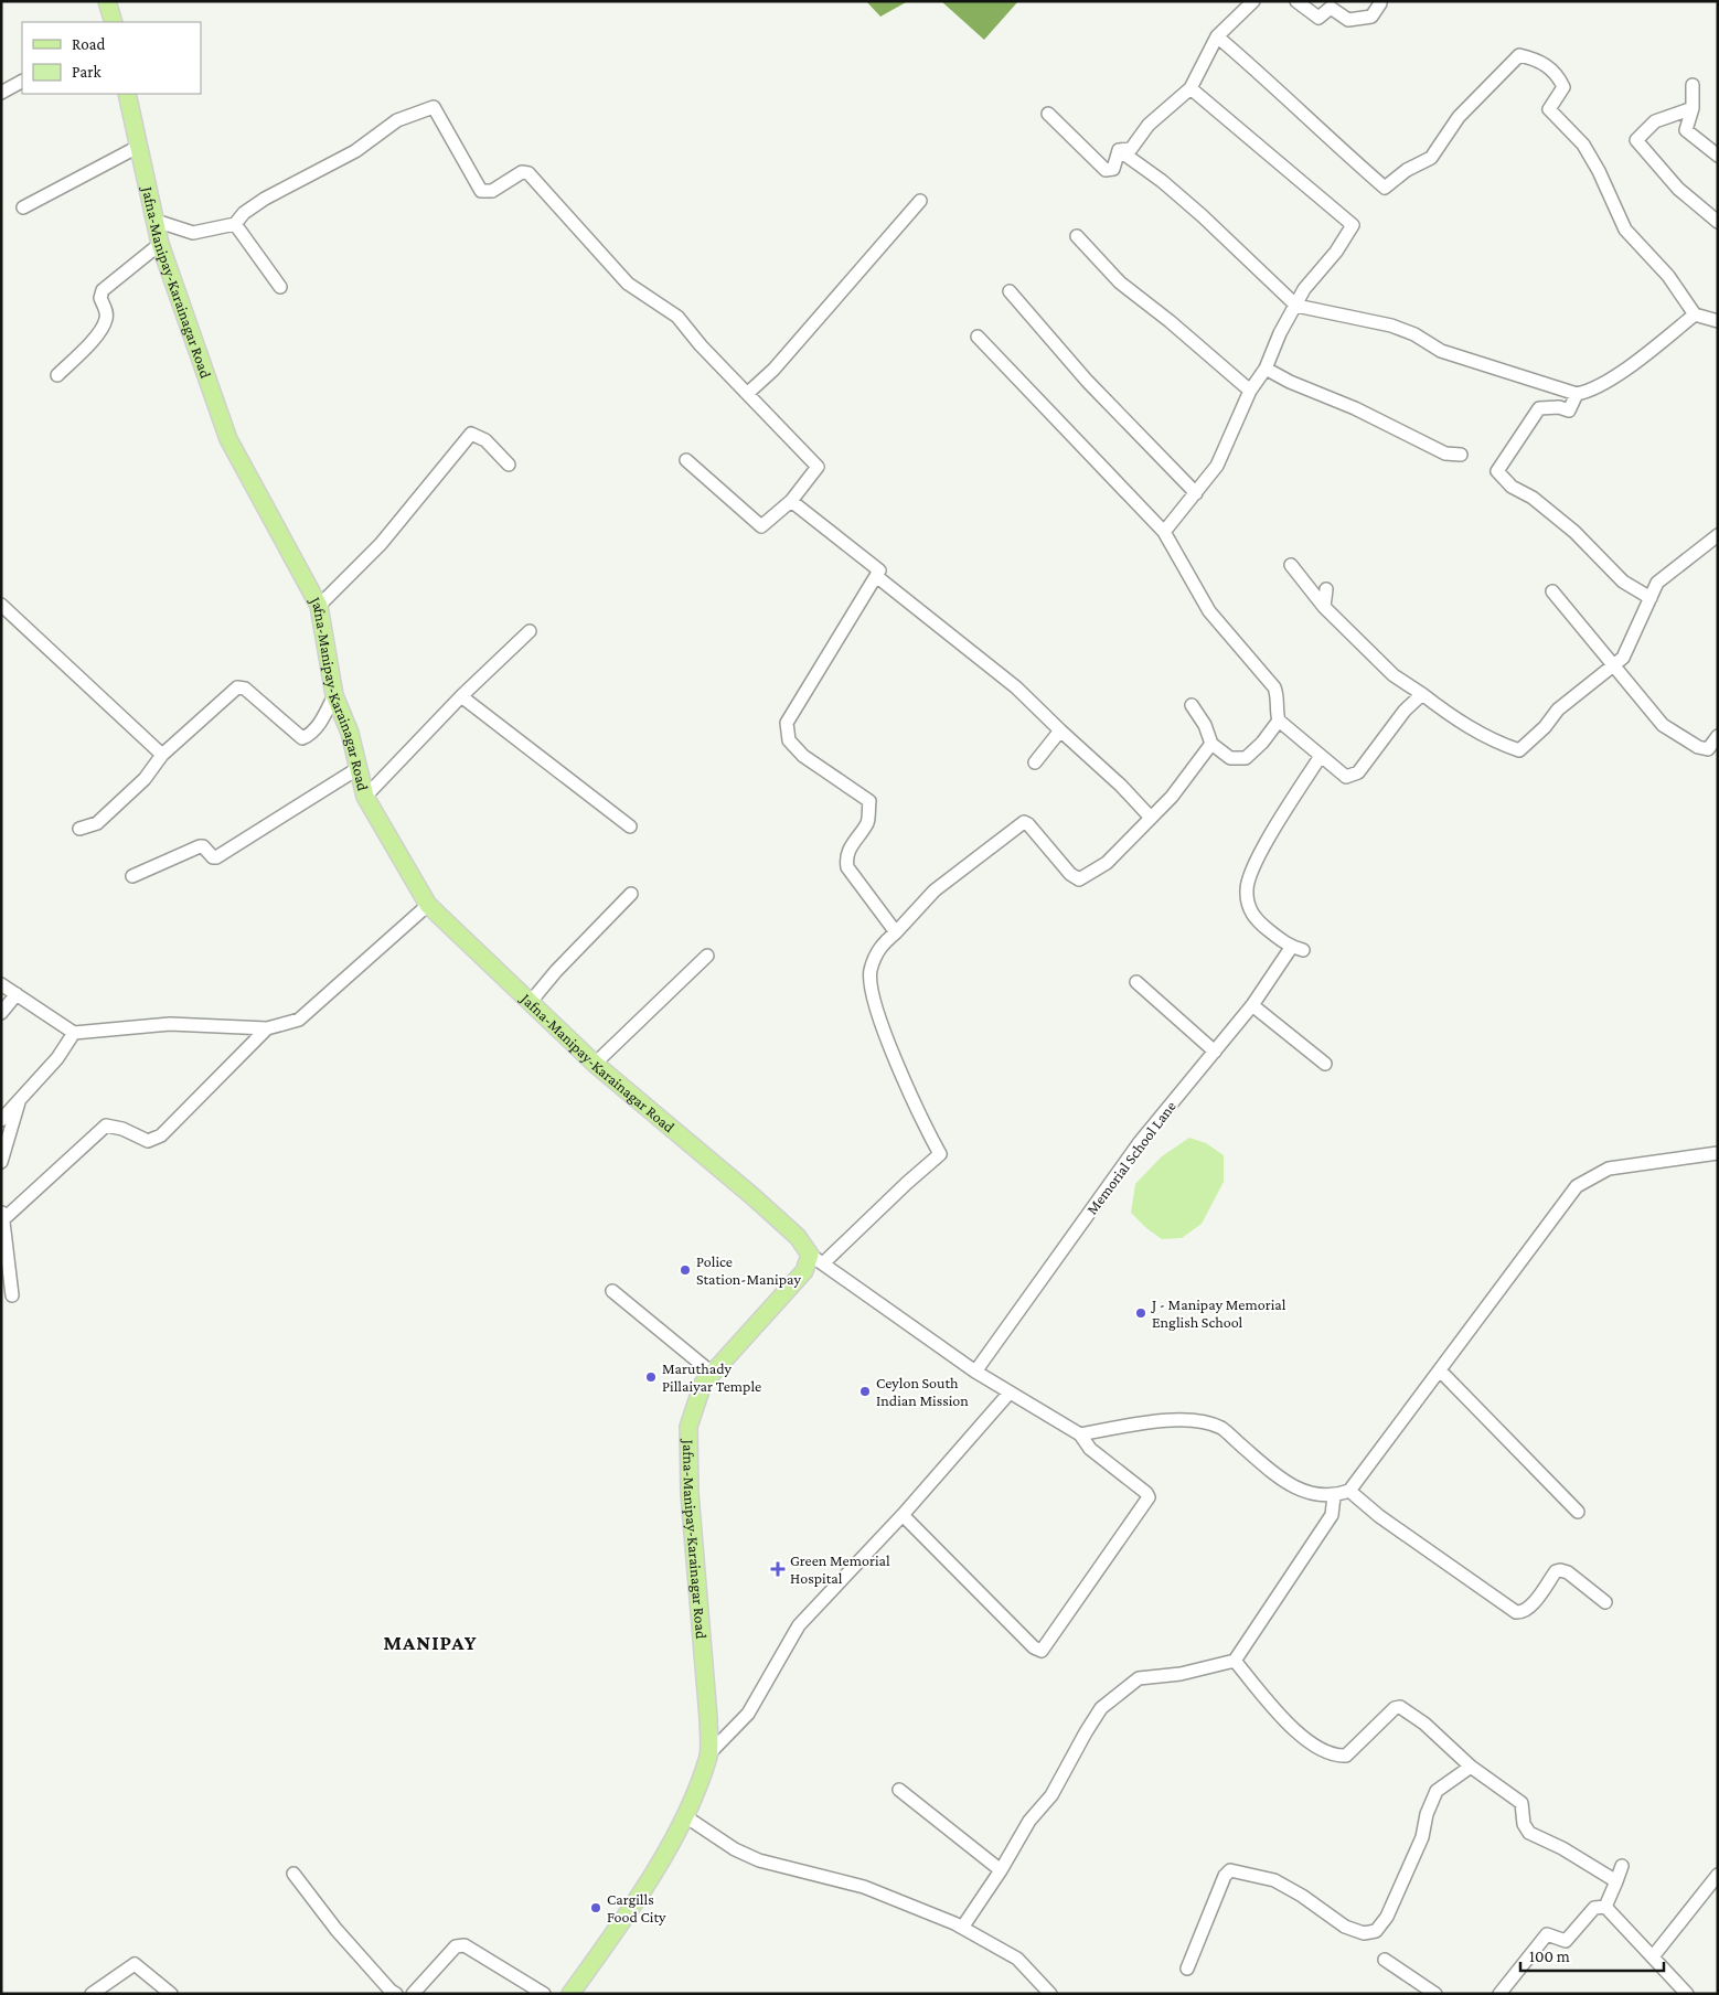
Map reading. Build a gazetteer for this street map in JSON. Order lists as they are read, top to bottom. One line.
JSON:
{"streets":{"main road":["Jafna-Manipay-Karainagar Road"],"street":["Memorial School Lane"]},"districts":["MANIPAY"],"places":{"other":["Police Station-Manipay","J - Manipay Memorial English School","Maruthady Pillaiyar Temple","Ceylon South Indian Mission","Cargills Food City"],"health":["Green Memorial Hospital"]},"legend":["Road","Park"],"scale_bar":"100 m"}
